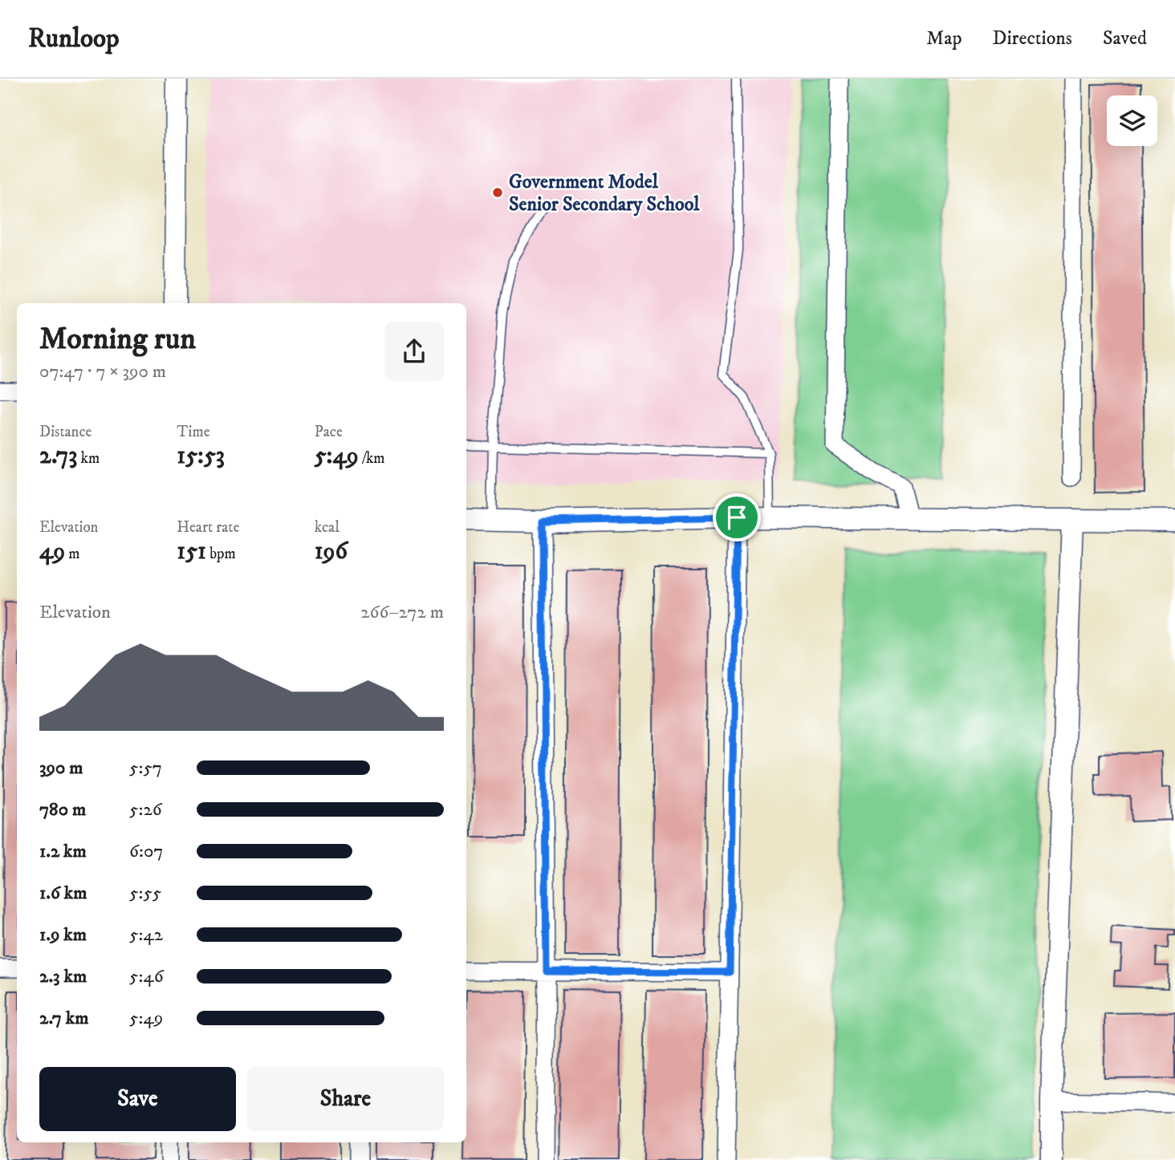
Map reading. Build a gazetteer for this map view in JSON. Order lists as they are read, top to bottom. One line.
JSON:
{"places":["Government Model Senior Secondary School"],"page":{"header":"Runloop","nav":["Map","Directions","Saved"],"heading":["Morning run","07:47 · 7 × 390 m"],"stats":[["Distance","2.73 km"],["Time","15:53"],["Pace","5:49 /km"],["Elevation","49 m"],["Heart rate","151 bpm"],["kcal","196"]],"chart":["Elevation","266–272 m"],"list":[{"name":"390 m","note":"5:57"},{"name":"780 m","note":"5:26"},{"name":"1.2 km","note":"6:07"},{"name":"1.6 km","note":"5:55"},{"name":"1.9 km","note":"5:42"},{"name":"2.3 km","note":"5:46"},{"name":"2.7 km","note":"5:49"}],"buttons":["Save","Share"]}}
